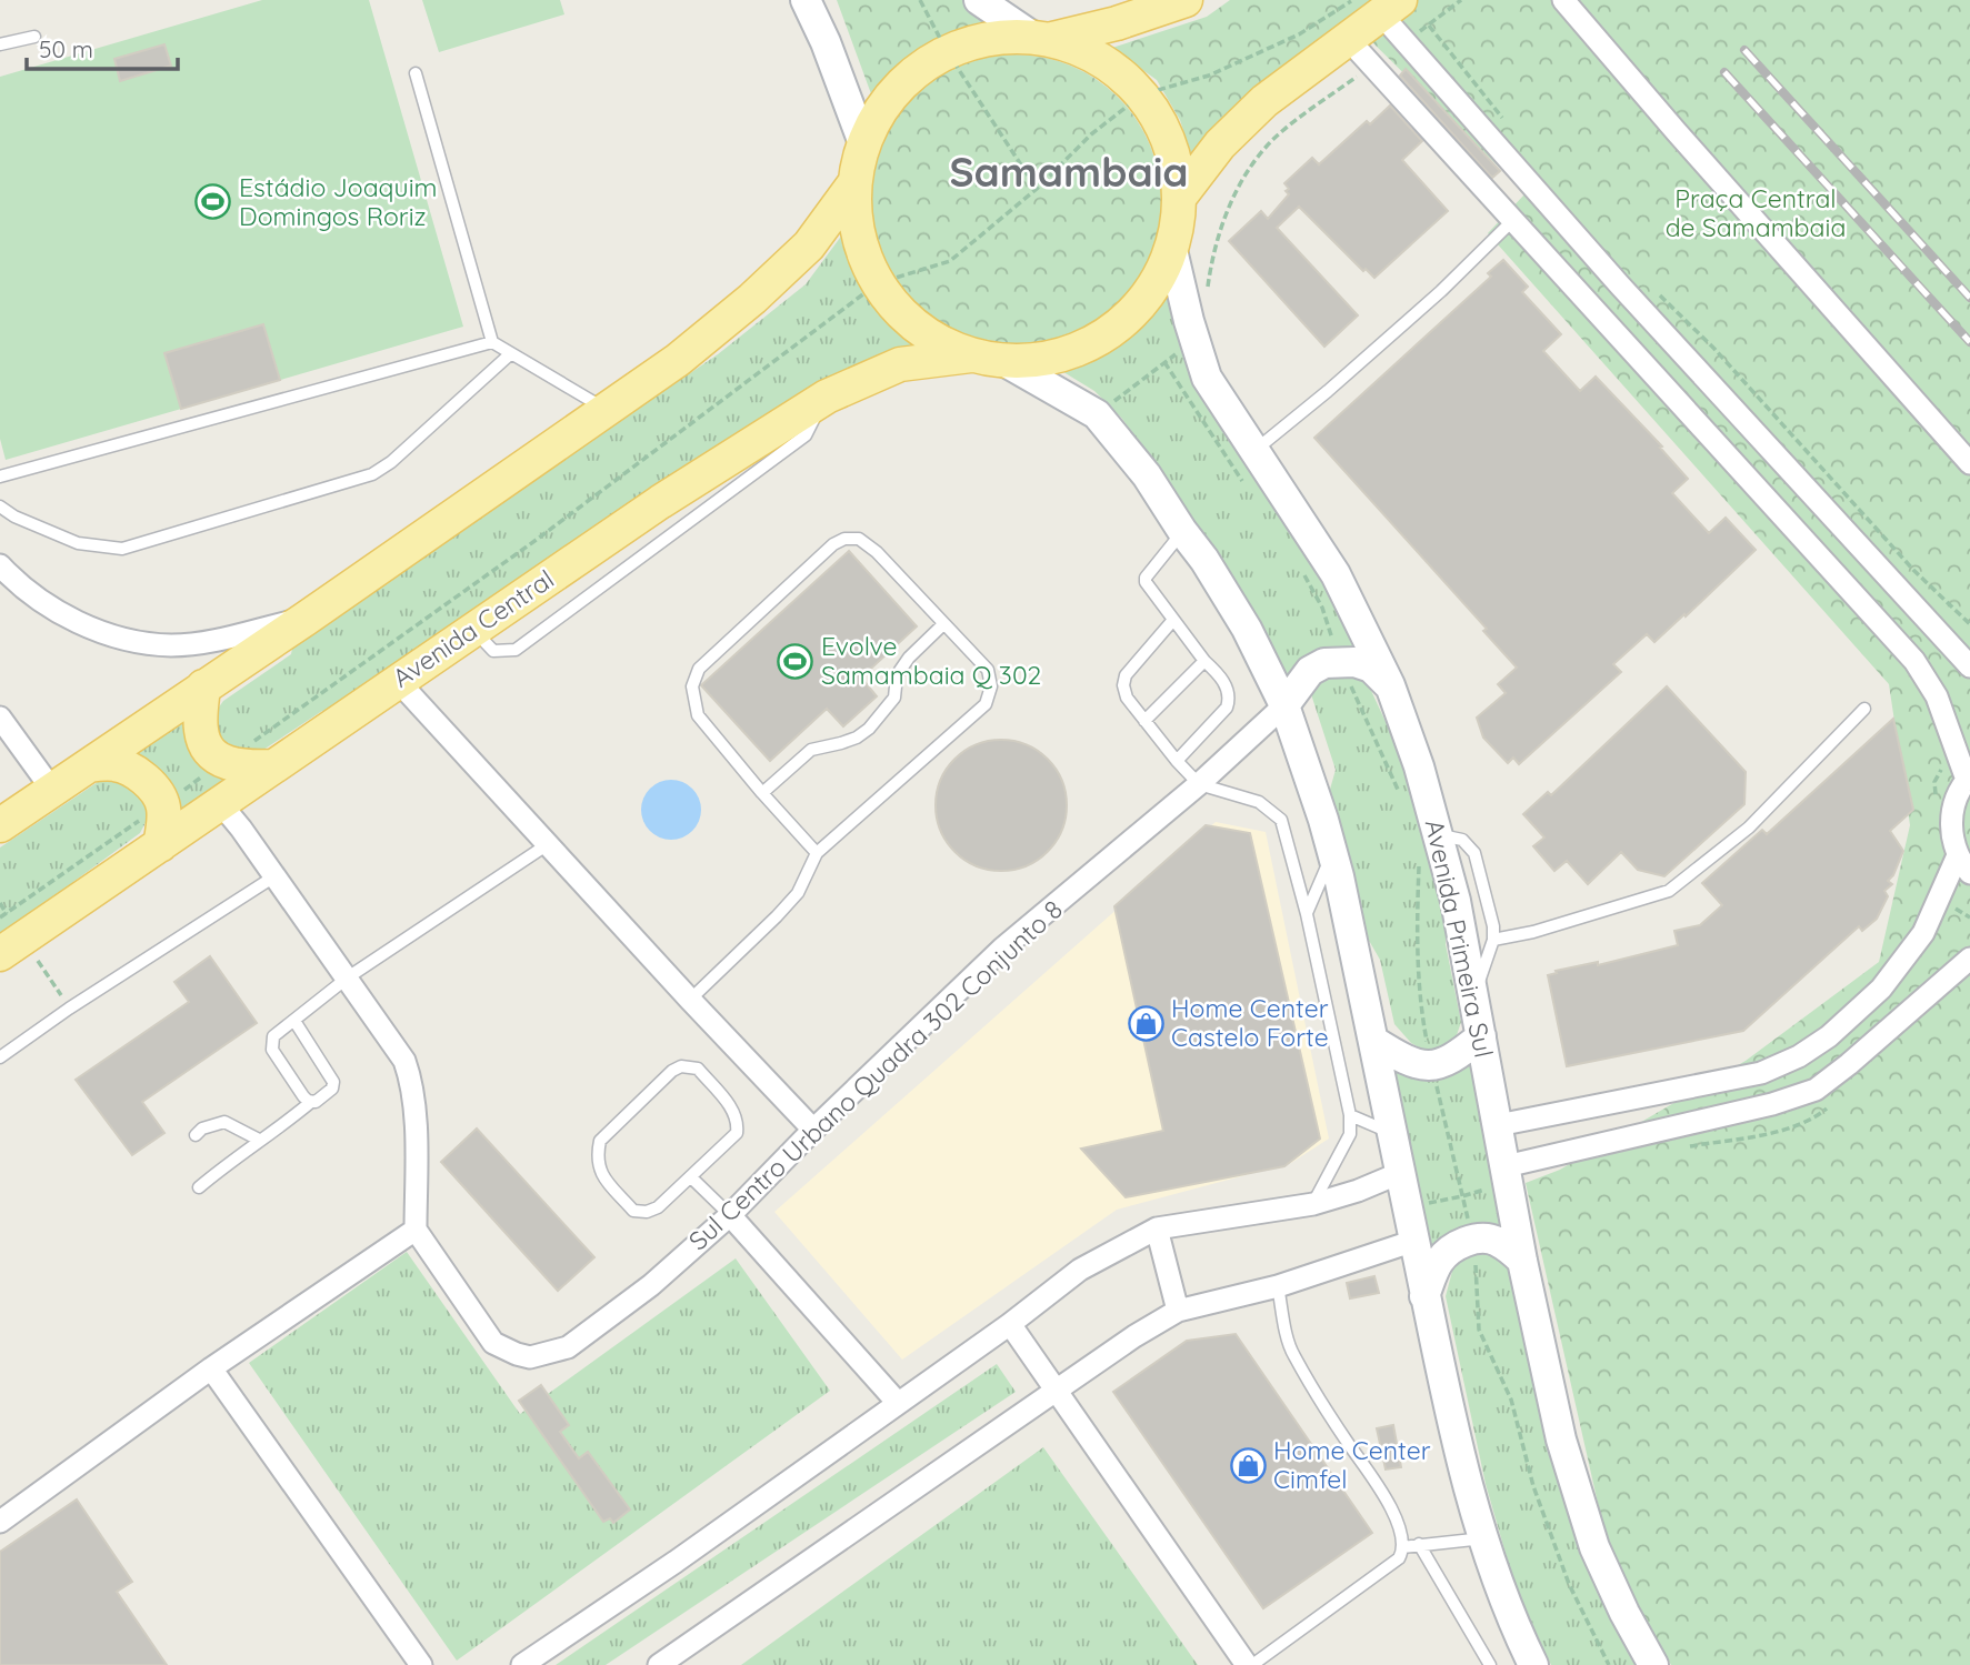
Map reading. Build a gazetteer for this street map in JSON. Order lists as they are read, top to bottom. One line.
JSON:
{"streets":{"main road":["Avenida Central","Avenida Primeira Sul"],"street":["Sul Centro Urbano Quadra 302 Conjunto 8"]},"districts":["Samambaia"],"parks":["Praça Central de Samambaia"],"places":{"sports":["Estádio Joaquim Domingos Roriz","Evolve Samambaia Q 302"],"shop":["Home Center Castelo Forte","Home Center Cimfel"]},"scale_bar":"50 m"}
